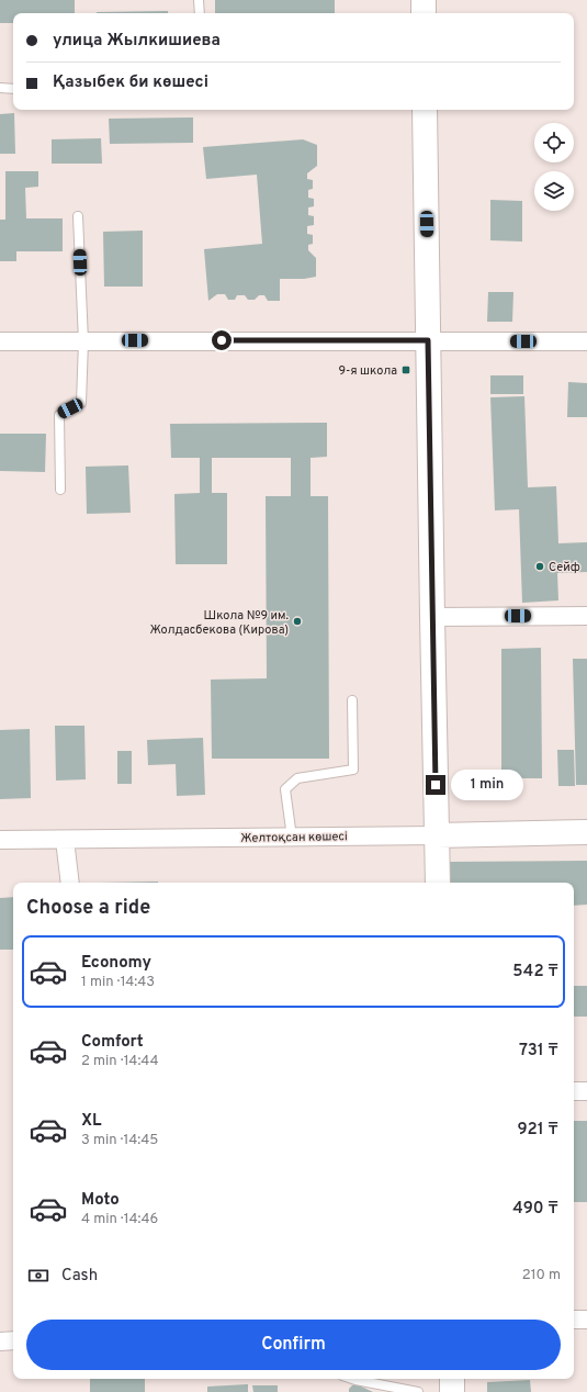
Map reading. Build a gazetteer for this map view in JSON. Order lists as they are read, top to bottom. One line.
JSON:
{"streets":{"main road":["Желтоқсан көшесі"]},"places":{"transit":["9-я школа"],"other":["Сейф","Школа №9 им. Жолдасбекова (Кирова)"]},"page":{"banner":["улица Жылкишиева","Қазыбек би көшесі"],"bubble":"1 min","heading":"Choose a ride","list":[{"name":"Economy","note":"1 min · 14:43","value":"542 ₸"},{"name":"Comfort","note":"2 min · 14:44","value":"731 ₸"},{"name":"XL","note":"3 min · 14:45","value":"921 ₸"},{"name":"Moto","note":"4 min · 14:46","value":"490 ₸"}],"pay":["Cash","210 m"],"buttons":"Confirm"}}
